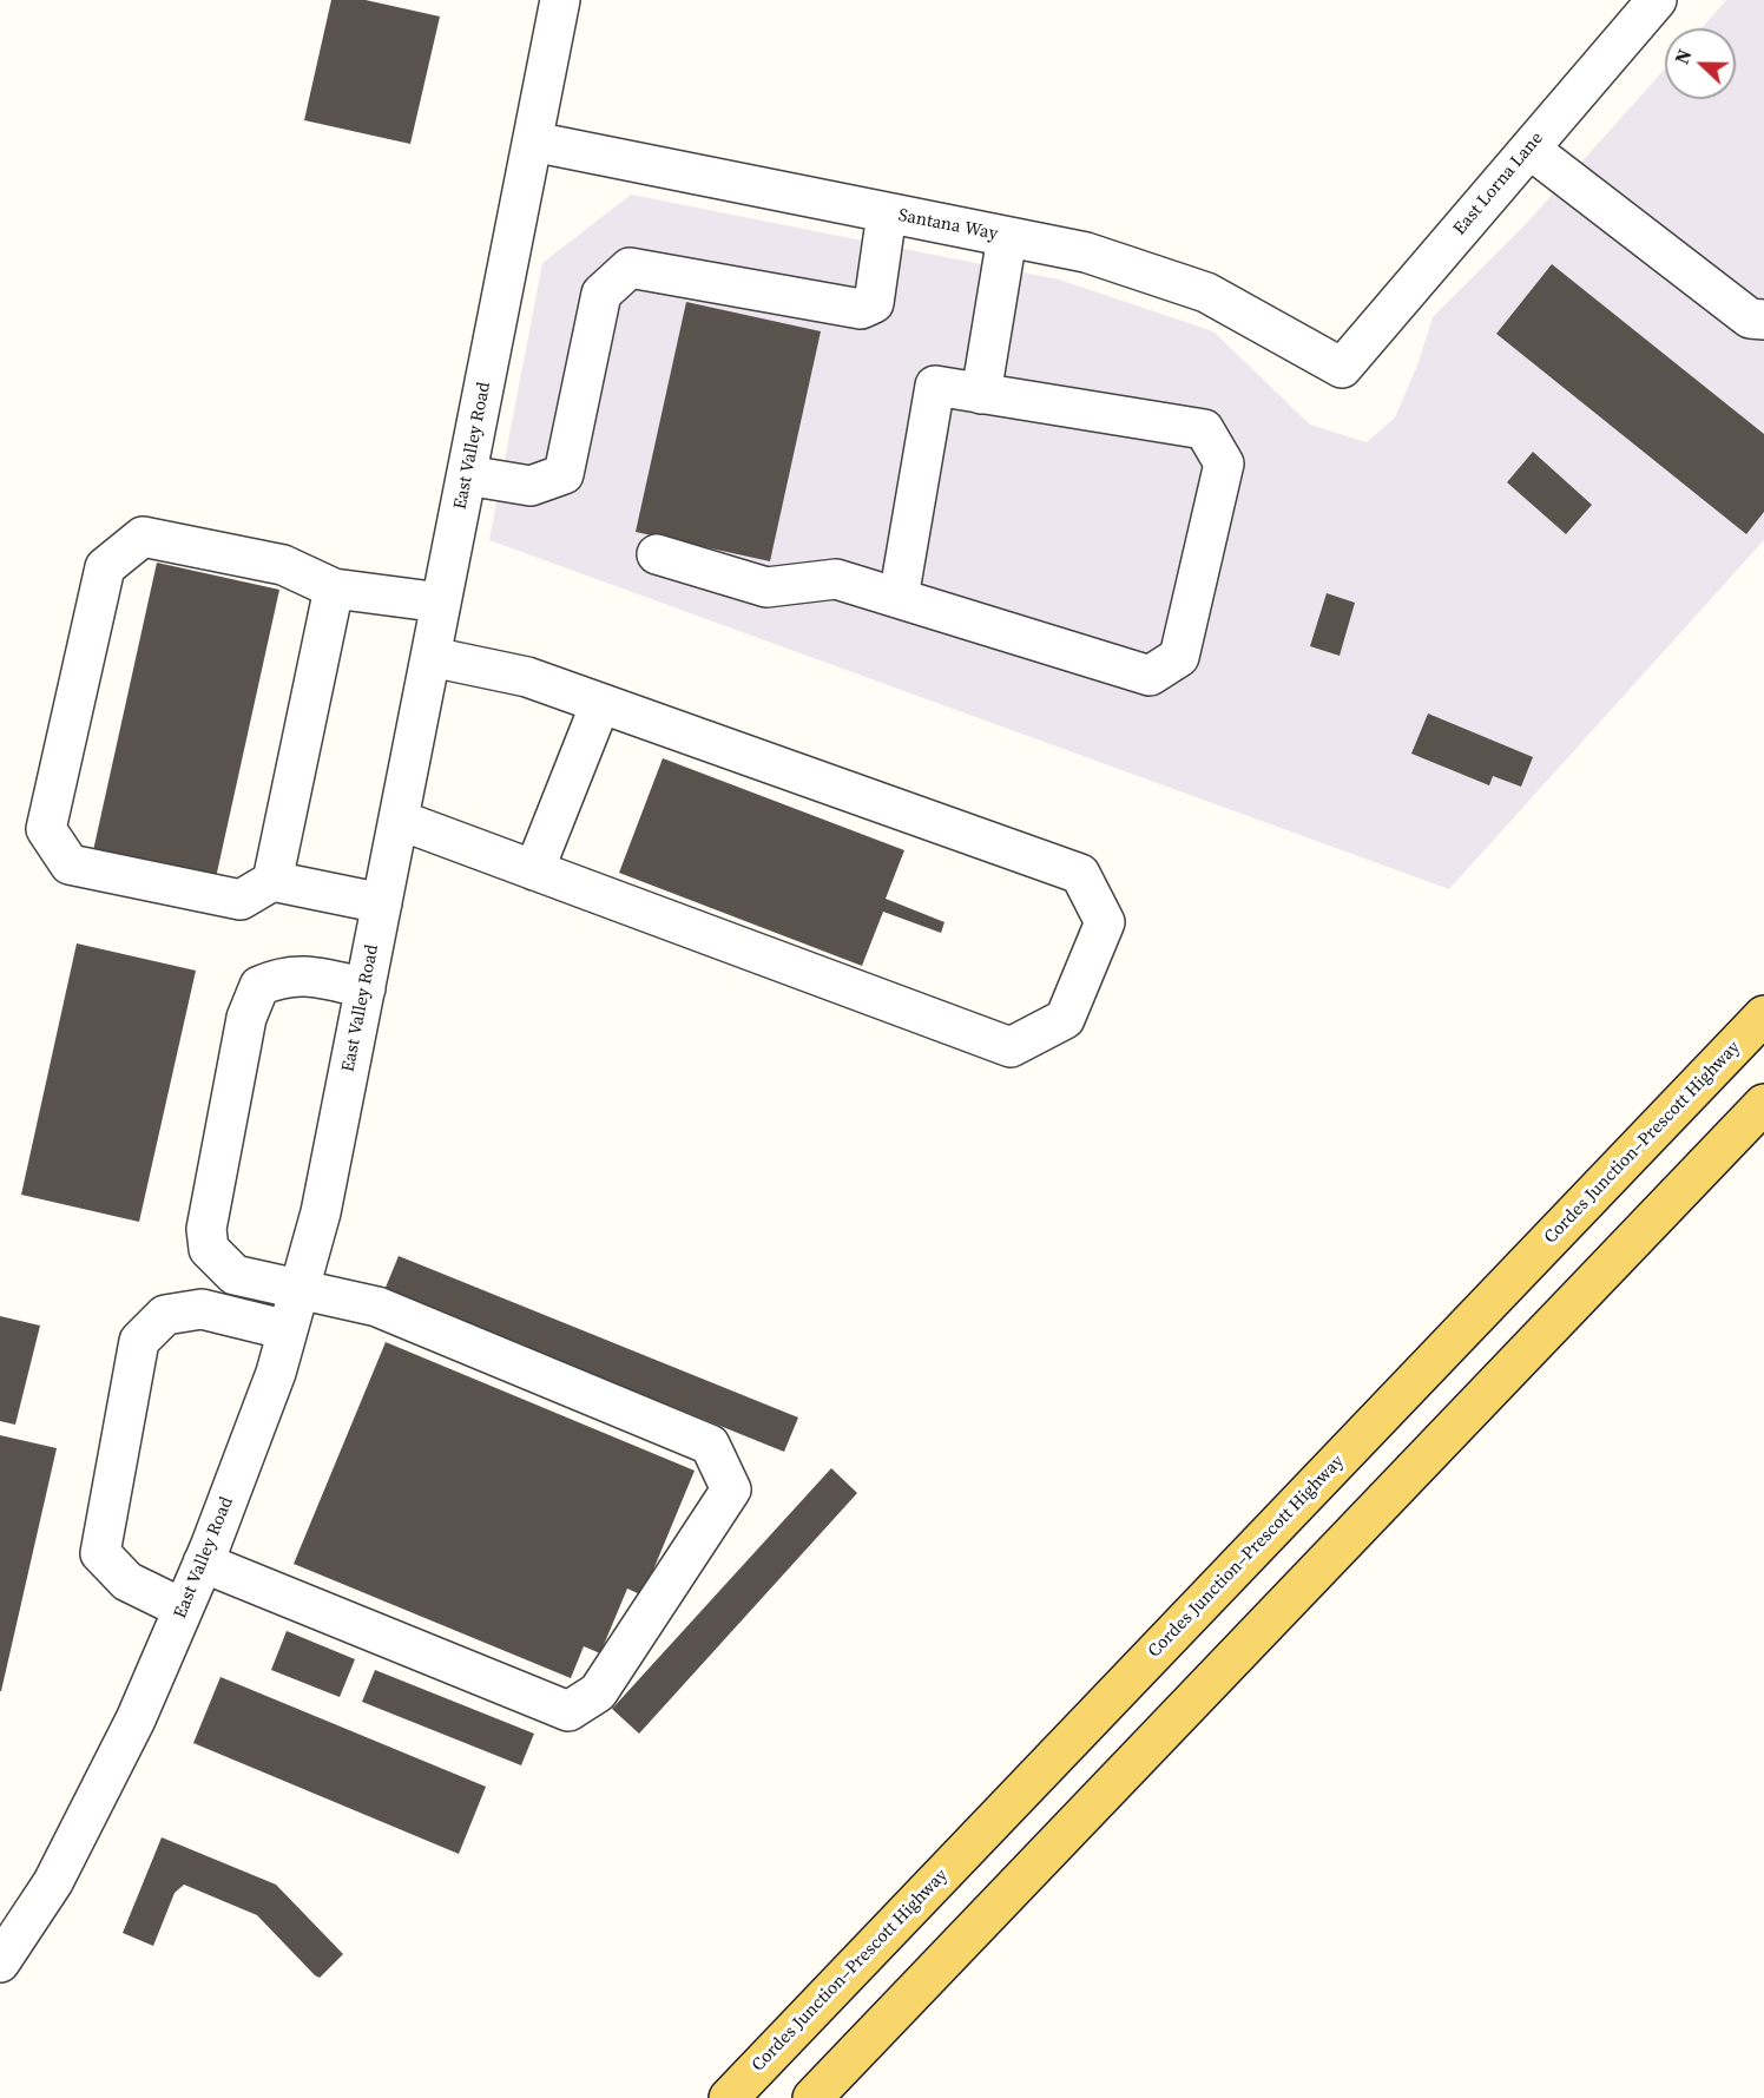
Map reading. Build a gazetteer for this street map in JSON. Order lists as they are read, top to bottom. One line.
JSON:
{"streets":{"main road":["Cordes Junction–Prescott Highway"],"street":["East Lorna Lane","Santana Way","East Valley Road"]},"crossings":[["East Lorna Lane","Santana Way"],["Santana Way","East Valley Road"]],"north":"left"}
